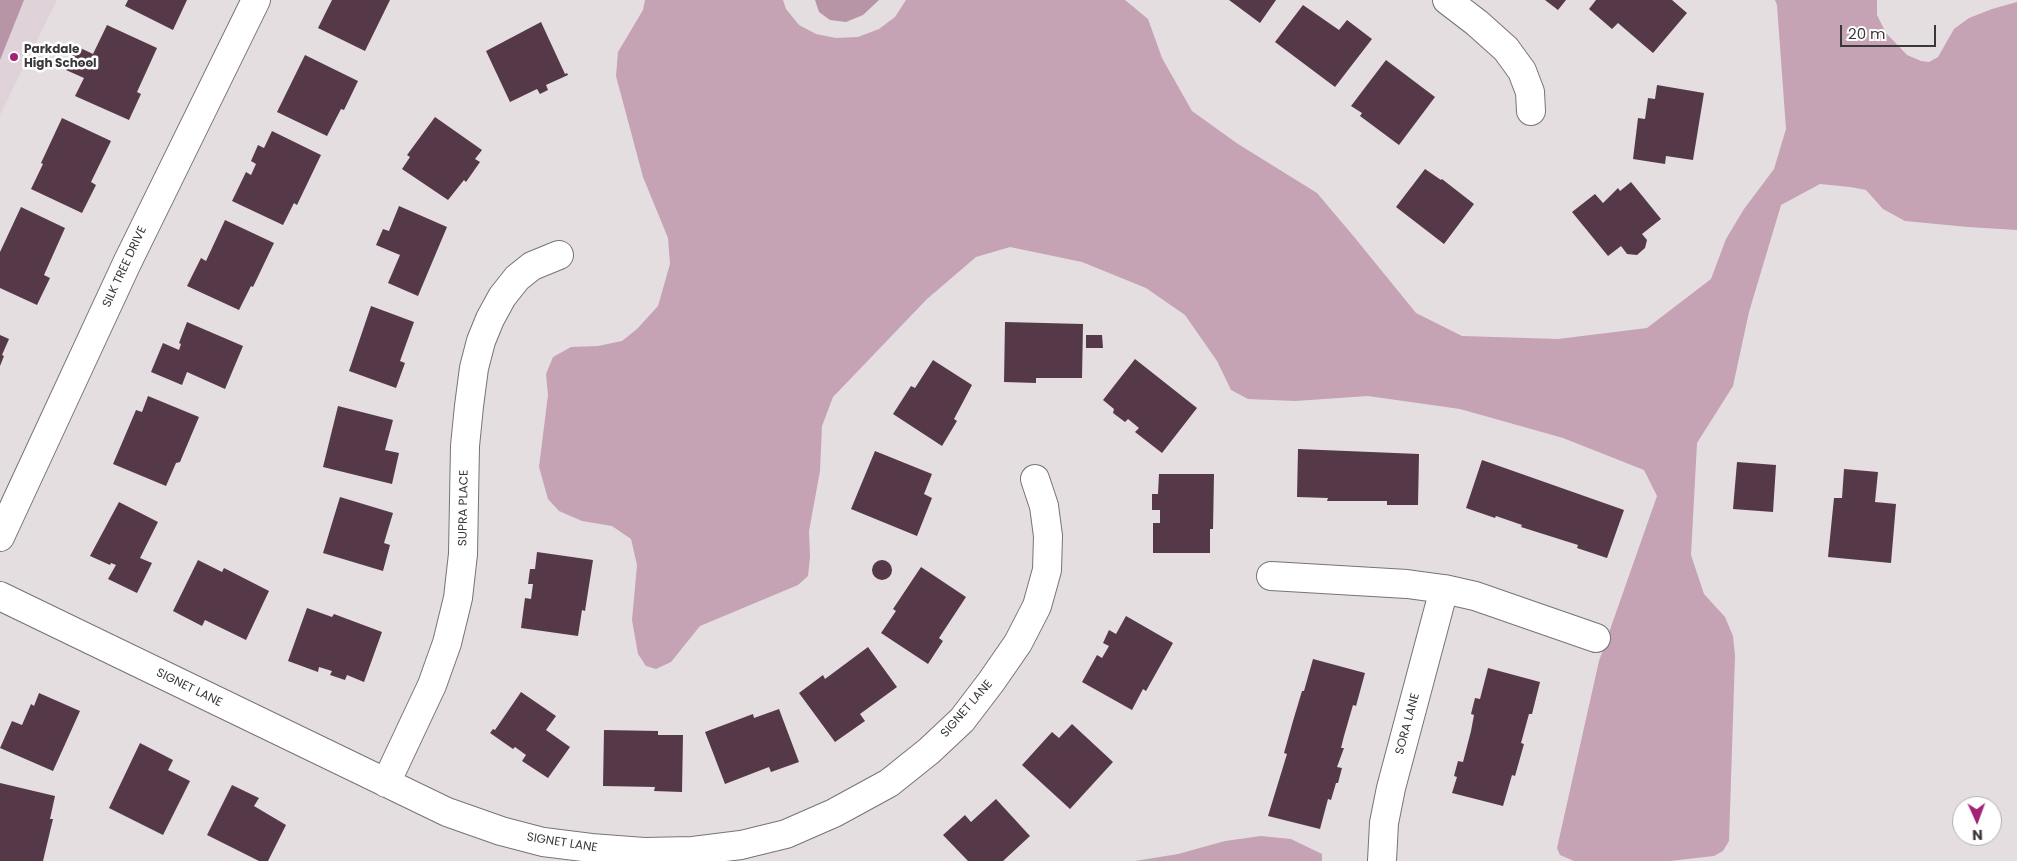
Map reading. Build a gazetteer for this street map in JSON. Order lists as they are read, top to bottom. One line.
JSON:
{"streets":{"street":["SILK TREE DRIVE","SUPRA PLACE","SIGNET LANE","SORA LANE"]},"crossings":[["SUPRA PLACE","SIGNET LANE"]],"places":["Parkdale High School"],"scale_bar":"20 m","north":"bottom"}
